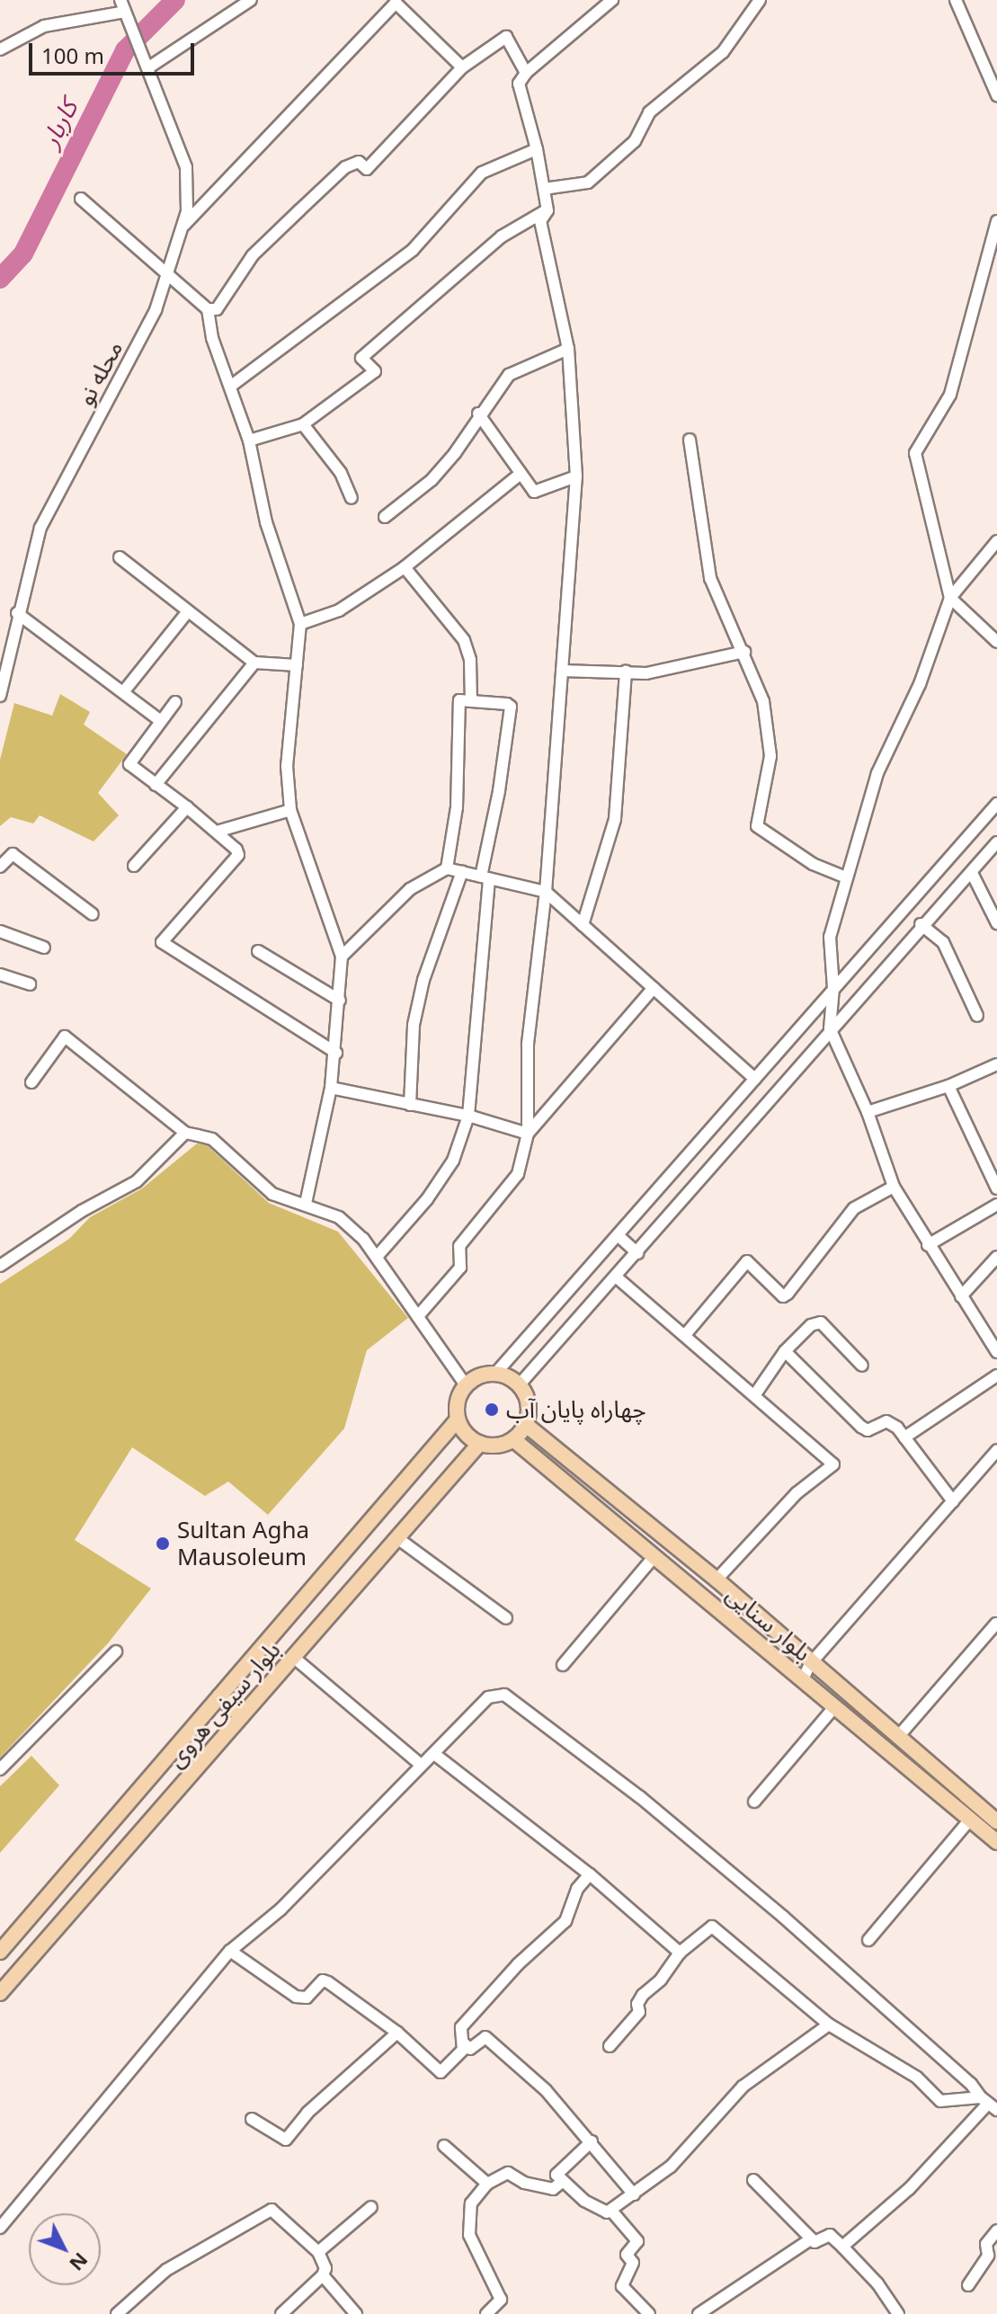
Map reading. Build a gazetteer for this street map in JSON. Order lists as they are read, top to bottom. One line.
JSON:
{"streets":{"main road":["بلوار سنایی","بلوار سیفی هروی"],"street":["محله نو"]},"crossings":[["بلوار سنایی","بلوار سیفی هروی"]],"water":["کاربار"],"places":["چهاراه پایان آب","Sultan Agha Mausoleum"],"scale_bar":"100 m","north":"bottom right"}
